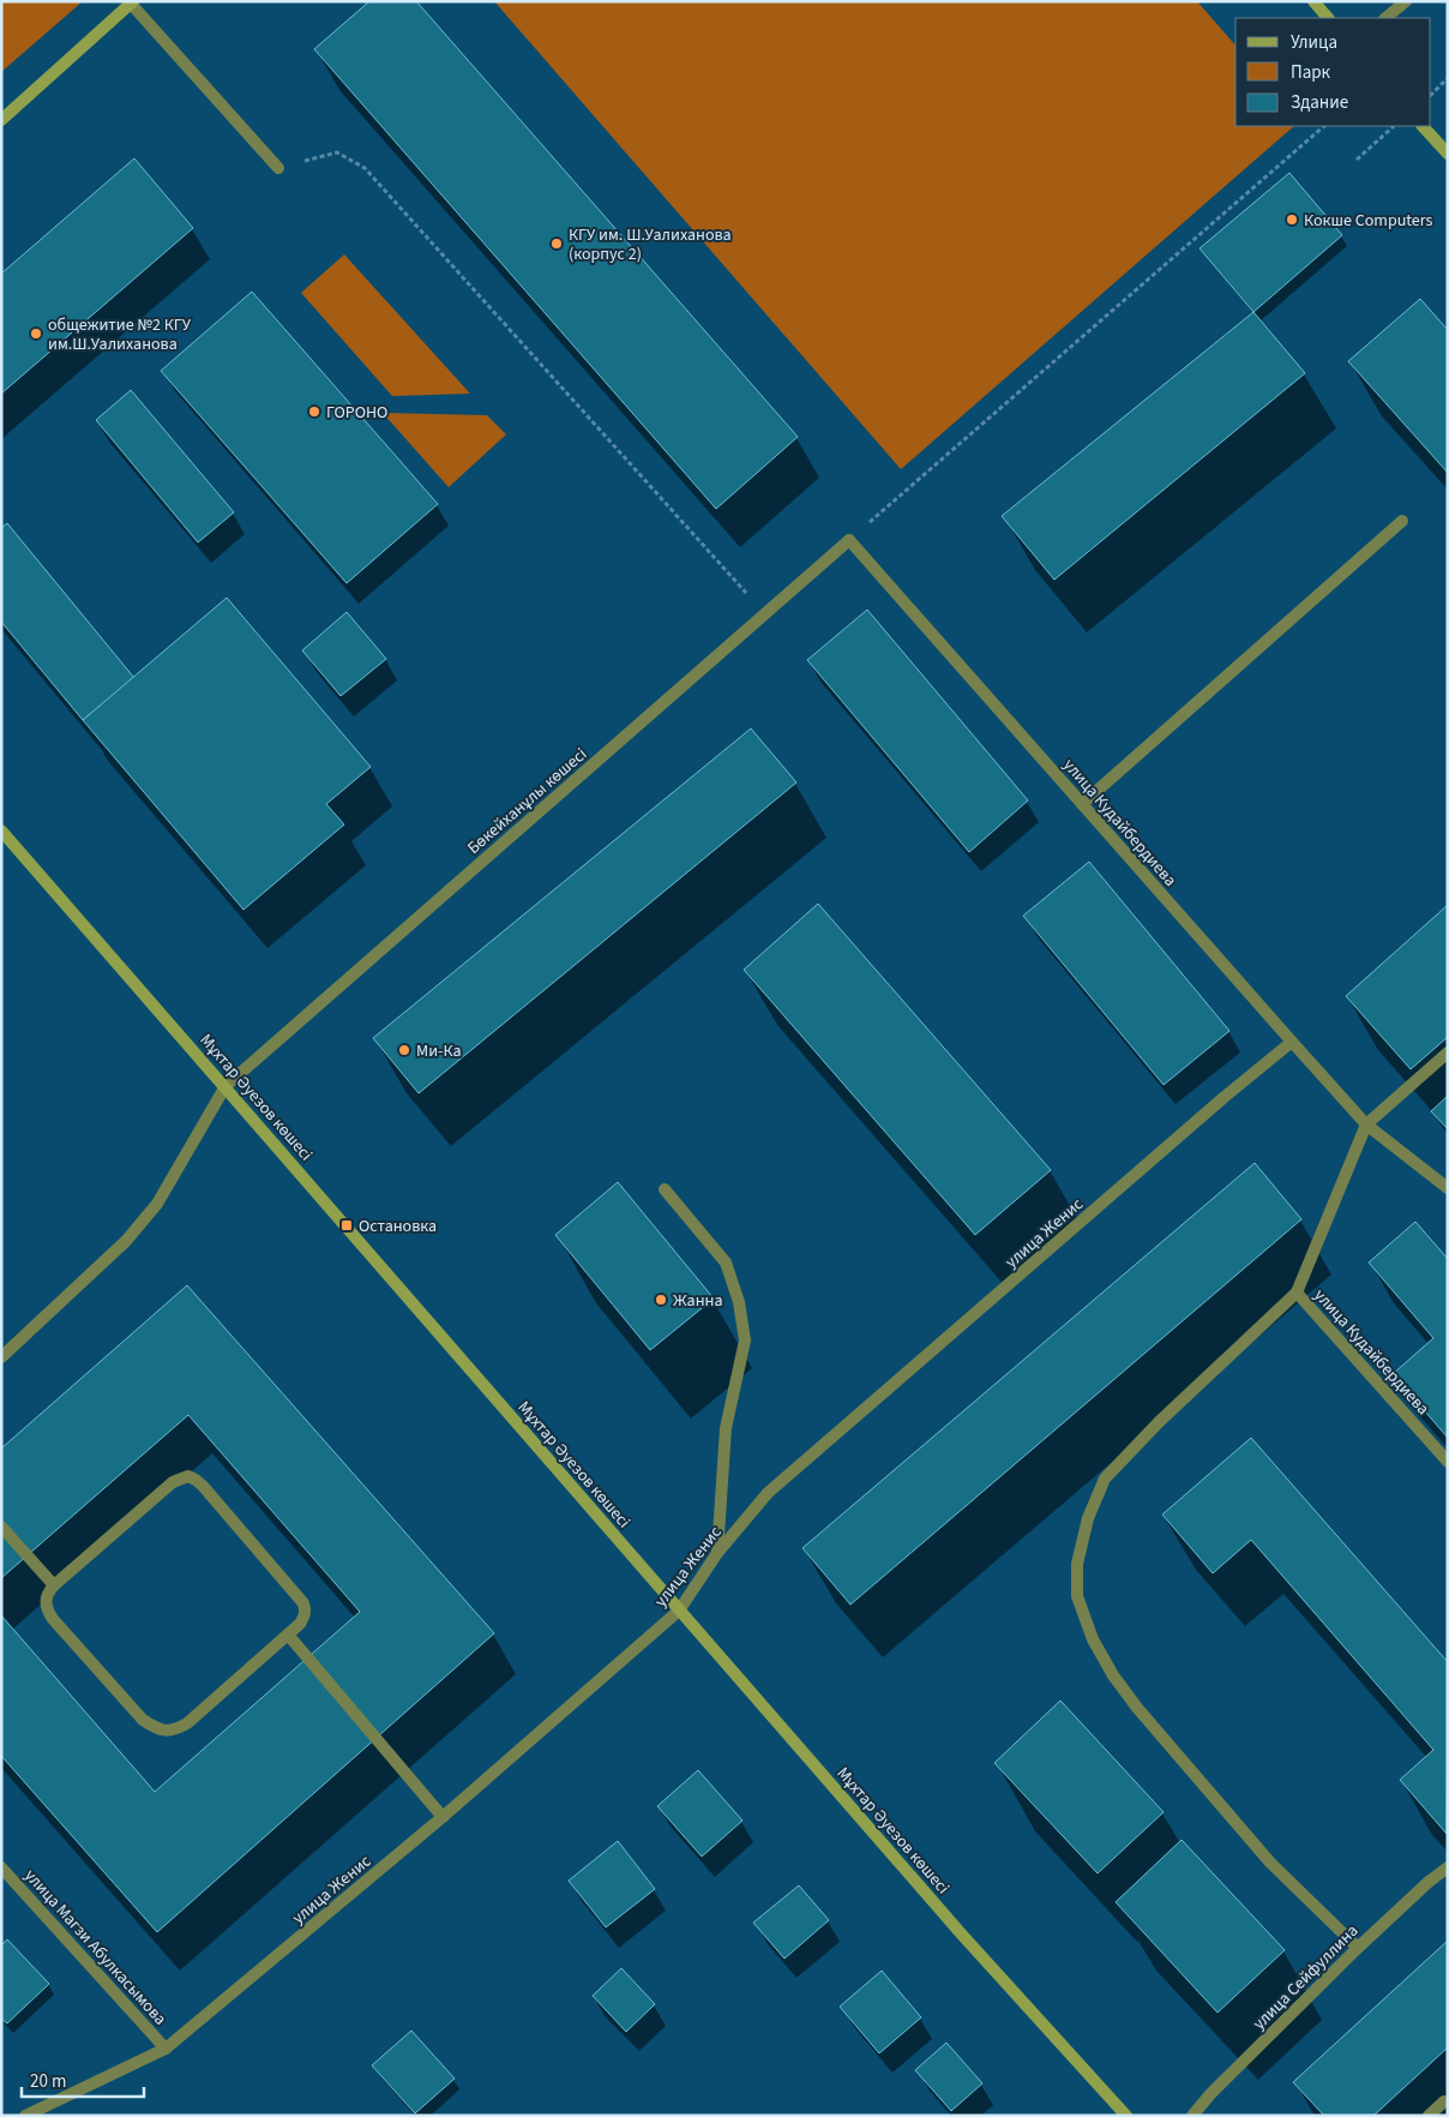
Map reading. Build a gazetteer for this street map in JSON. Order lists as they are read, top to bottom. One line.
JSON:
{"streets":{"main road":["Мұхтар Әуезов көшесі"],"street":["Бөкейханұлы көшесі","улица Кудайбердиева","улица Женис","улица Магзи Абулкасымова","улица Сейфуллина"]},"crossings":[["Бөкейханұлы көшесі","улица Кудайбердиева"],["Бөкейханұлы көшесі","Мұхтар Әуезов көшесі"],["улица Кудайбердиева","улица Женис"],["Мұхтар Әуезов көшесі","улица Женис"],["улица Женис","улица Магзи Абулкасымова"]],"places":{"other":["Кокше Computers","КГУ им. Ш.Уалиханова (корпус 2)","общежитие №2 КГУ им.Ш.Уалиханова","ГОРОНО","Ми-Ка","Жанна"],"transit":["Остановка"]},"legend":["Улица","Парк","Здание"],"scale_bar":"20 m"}
